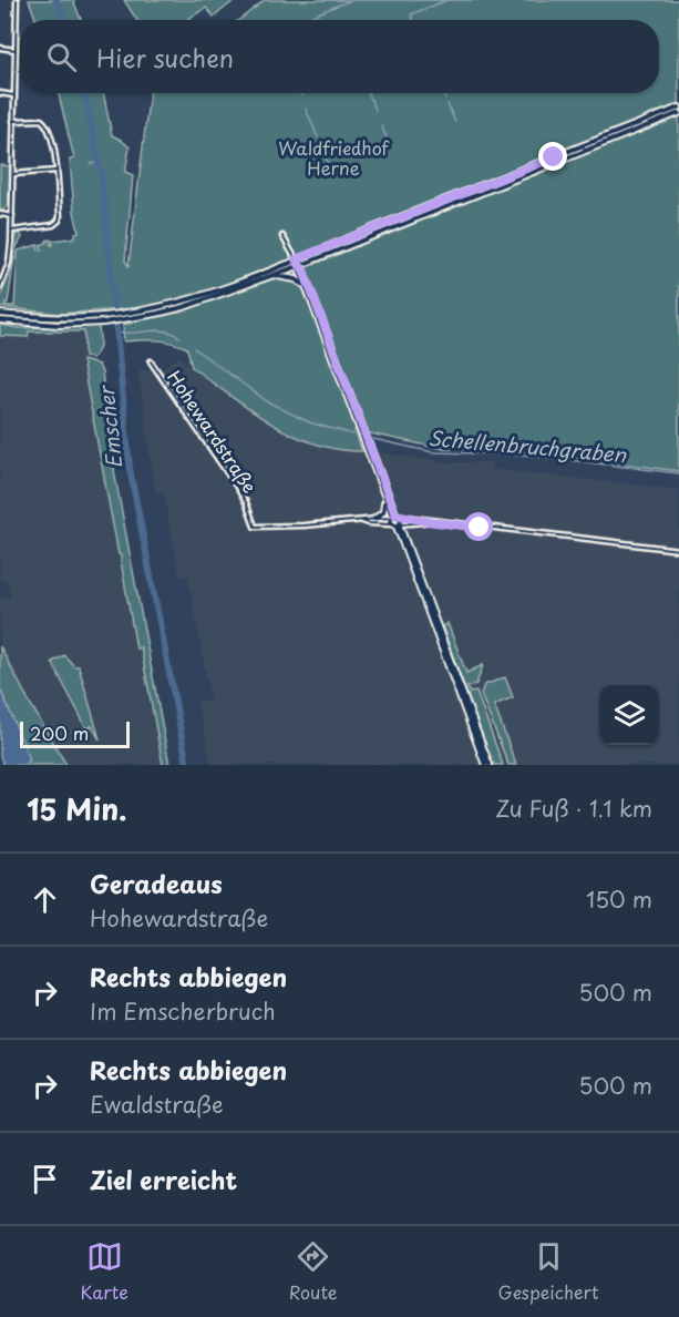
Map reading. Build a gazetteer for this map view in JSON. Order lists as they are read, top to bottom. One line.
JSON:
{"streets":{"street":["Hohewardstraße"]},"water":["Emscher","Schellenbruchgraben"],"parks":["Waldfriedhof Herne"],"scale_bar":"200 m","page":{"search":"Hier suchen","scale":"200 m","heading":["15 Min.","Zu Fuß · 1.1 km"],"list":[["Geradeaus","Hohewardstraße","150 m"],["Rechts abbiegen","Im Emscherbruch","500 m"],["Rechts abbiegen","Ewaldstraße","500 m"],"Ziel erreicht"],"nav":["Karte","Route","Gespeichert"]}}
